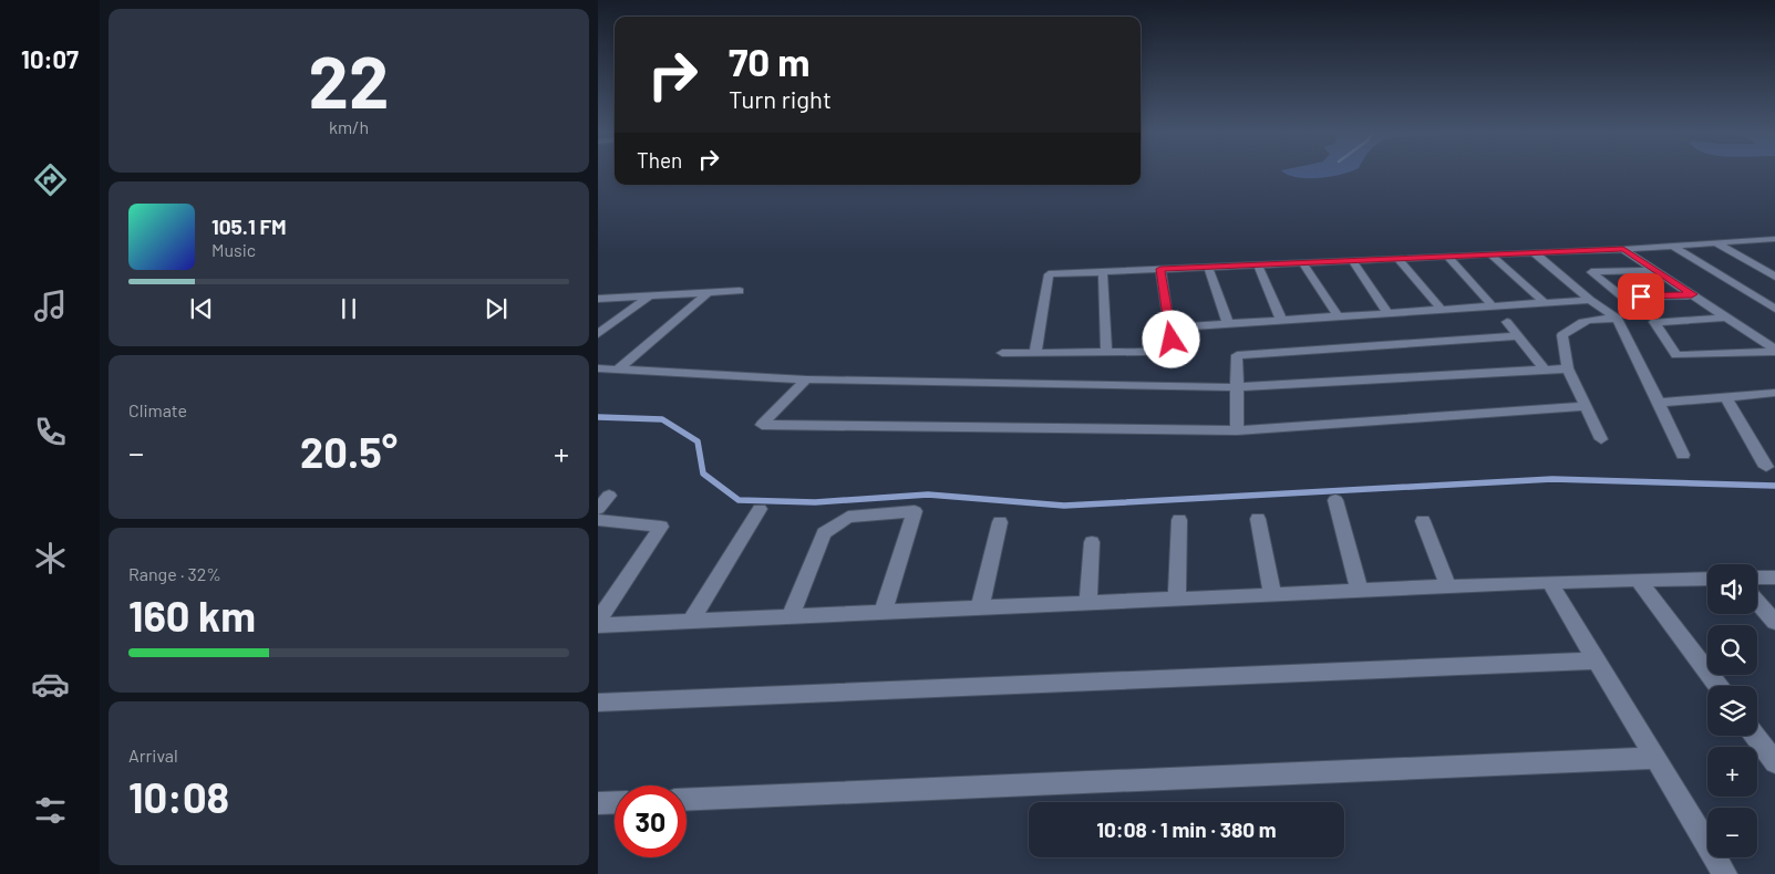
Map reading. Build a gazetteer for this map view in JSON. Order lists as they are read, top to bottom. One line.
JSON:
{"page":{"tabs":"10:07","tile":[["22","km/h"],"Climate",["Range · 32%","160 km"],["Arrival","10:08"]],"turn":["70 m","Turn right"],"then":"Then","song":["105.1 FM","Music"],"heat":["−","20.5°","+"],"map_buttons":["+","−"],"limit":"30","trip":"10:08 · 1 min · 380 m"}}
